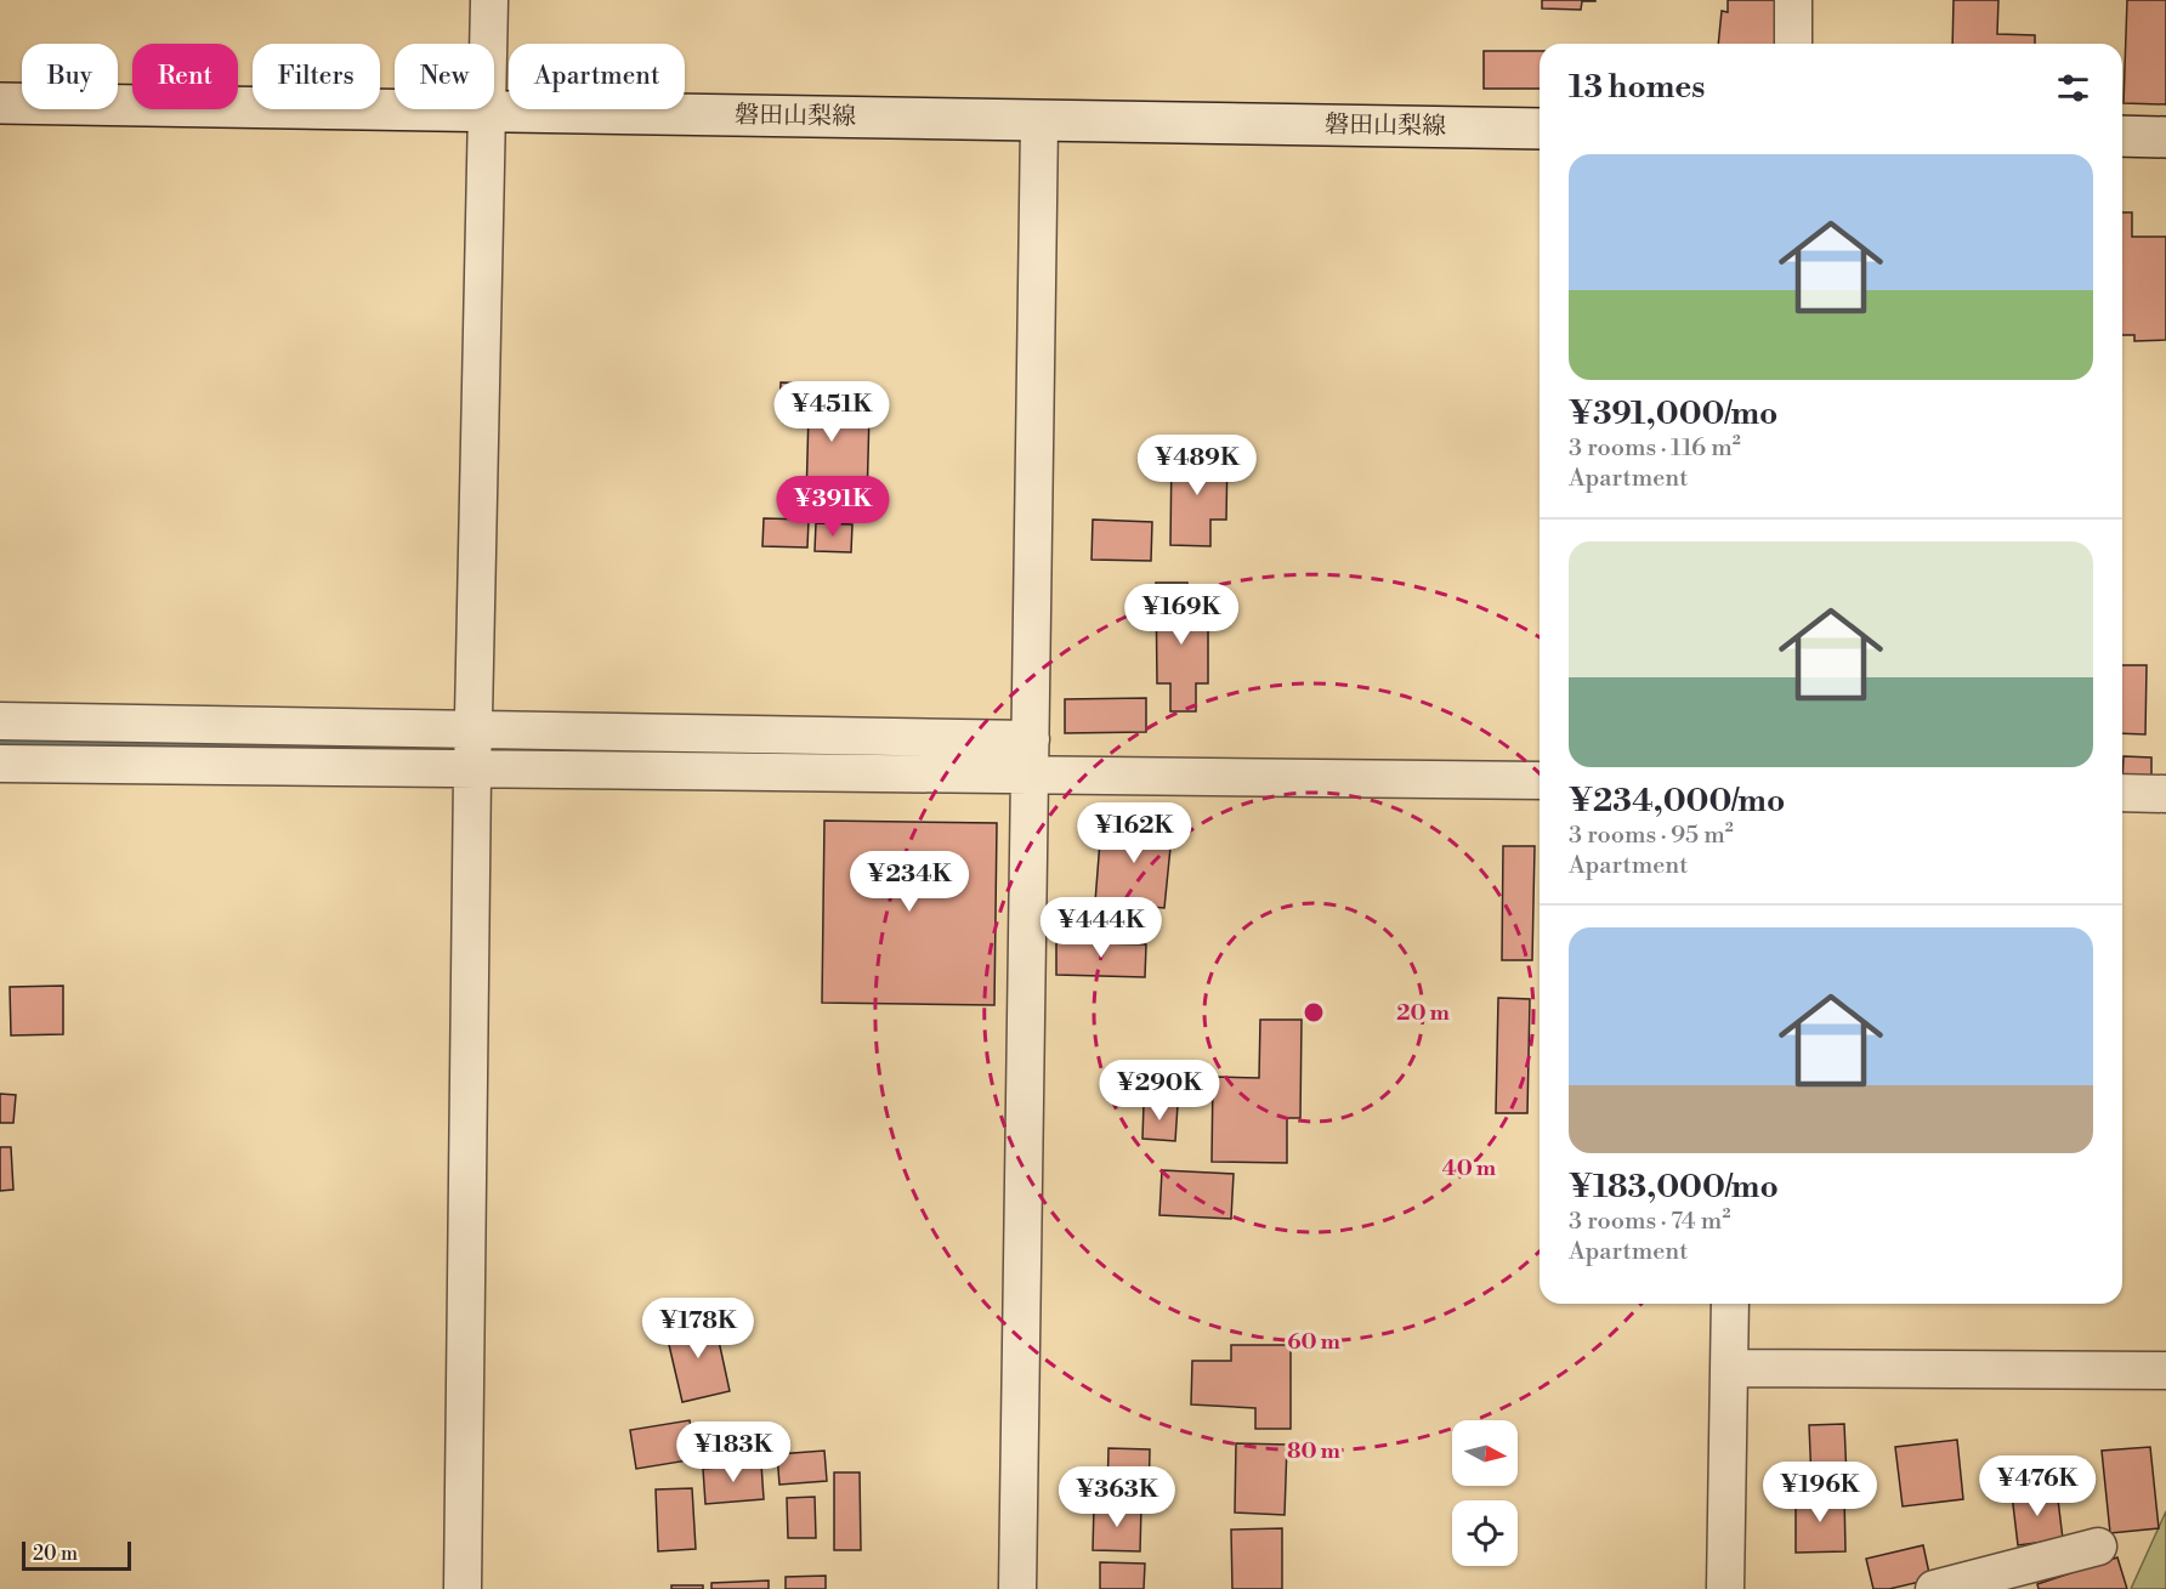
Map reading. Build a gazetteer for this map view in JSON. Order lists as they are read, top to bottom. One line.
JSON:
{"streets":{"main road":["磐田山梨線"]},"scale_bar":"20 m","north":"right","page":{"chip":["Buy","Rent","Filters","New","Apartment"],"heading":"13 homes","list":[{"name":"¥391,000/mo","note":"3 rooms · 116 m² · Apartment"},{"name":"¥234,000/mo","note":"3 rooms · 95 m² · Apartment"},{"name":"¥183,000/mo","note":"3 rooms · 74 m² · Apartment"}],"price":["¥451K","¥489K","¥391K","¥169K","¥162K","¥234K","¥444K","¥290K","¥178K","¥183K","¥476K","¥196K","¥363K"],"scale":"20 m"},"rings":["20 m","40 m","60 m","80 m"]}
